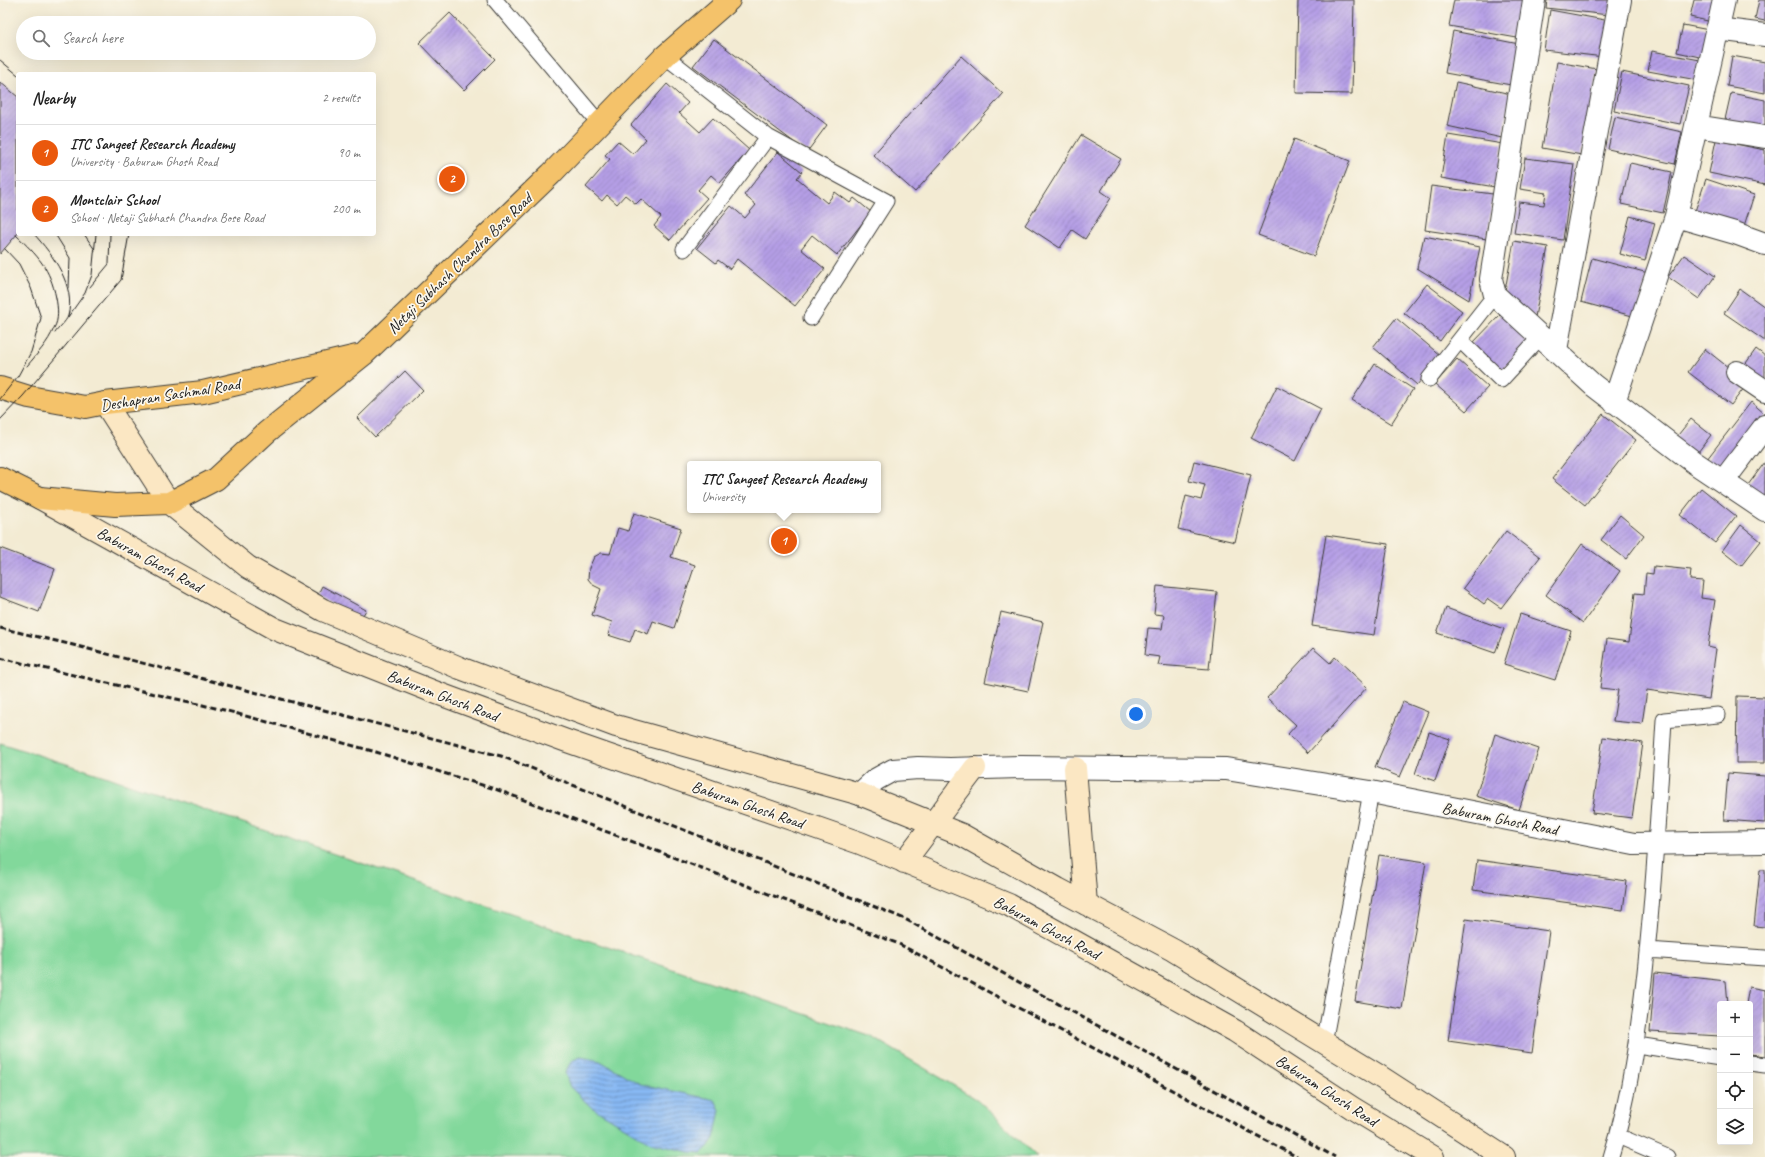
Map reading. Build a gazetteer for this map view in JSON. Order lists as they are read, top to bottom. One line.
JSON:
{"streets":{"main road":["Netaji Subhash Chandra Bose Road","Deshapran Sashmal Road","Baburam Ghosh Road"]},"crossings":[["Netaji Subhash Chandra Bose Road","Deshapran Sashmal Road"],["Netaji Subhash Chandra Bose Road","Baburam Ghosh Road"],["Deshapran Sashmal Road","Baburam Ghosh Road"]],"page":{"search":"Search here","heading":["Nearby","2 results"],"list":[{"mark":"1","name":"ITC Sangeet Research Academy","note":"University · Baburam Ghosh Road","value":"90 m"},{"mark":"2","name":"Montclair School","note":"School · Netaji Subhash Chandra Bose Road","value":"200 m"}],"pins":["2","1"],"popup":["ITC Sangeet Research Academy","University"],"map_buttons":["+","−"]}}
